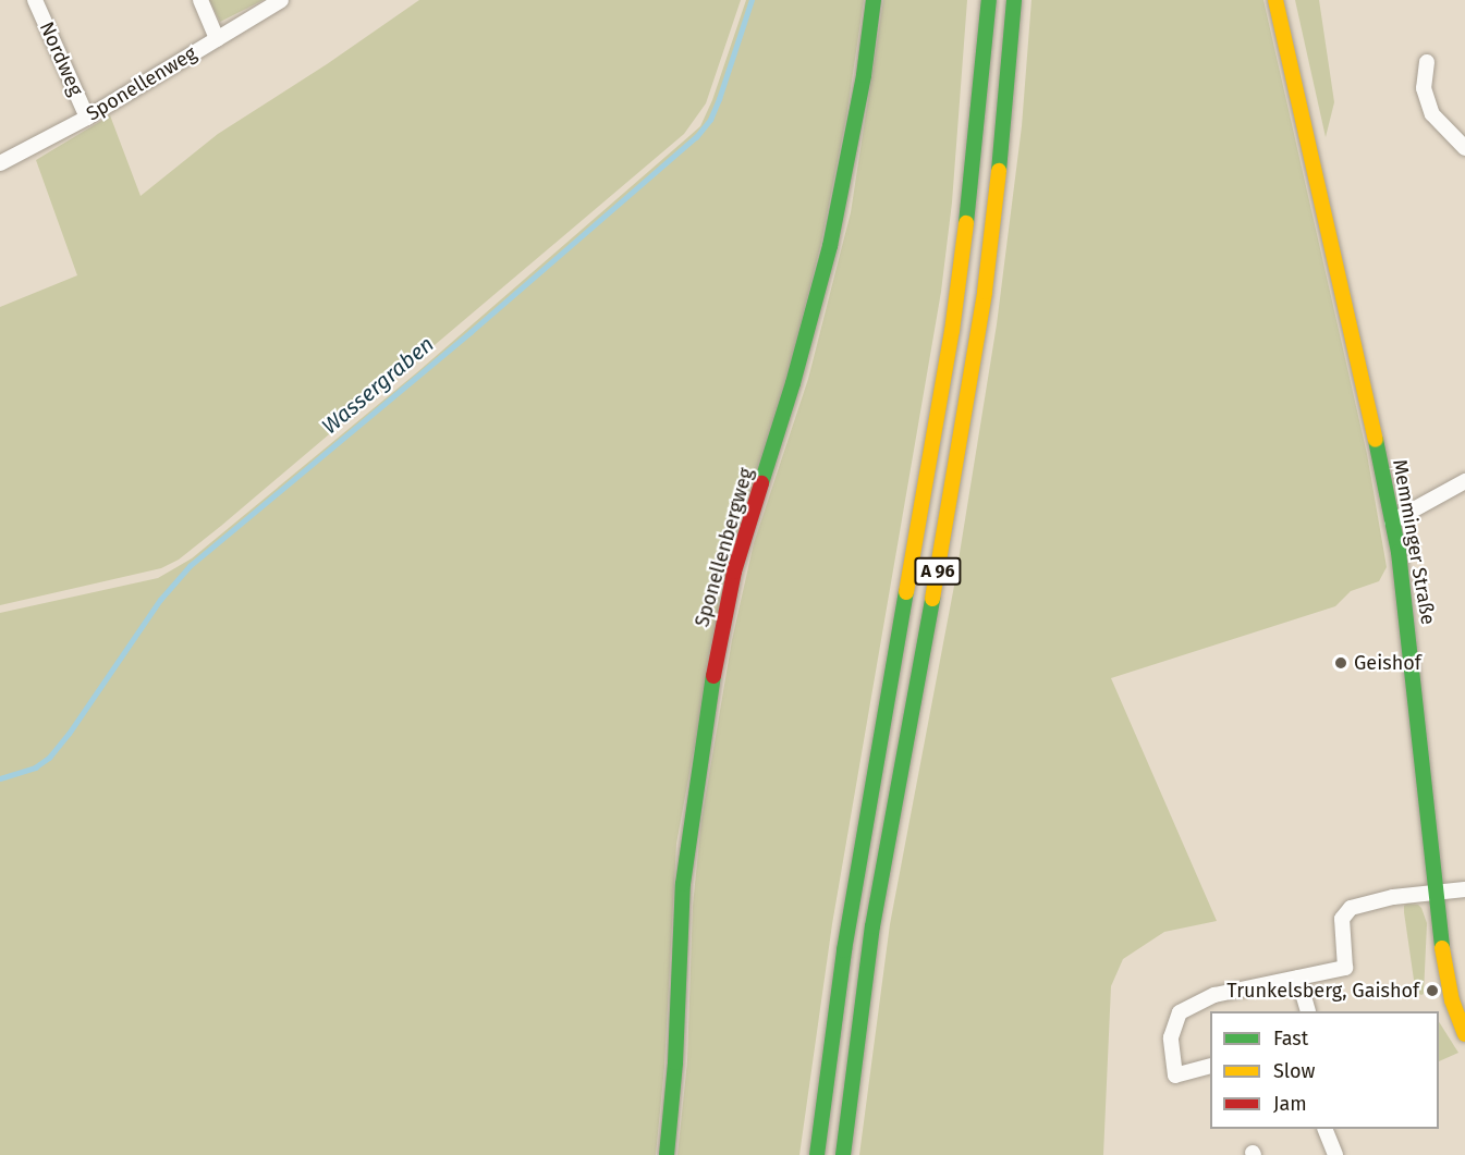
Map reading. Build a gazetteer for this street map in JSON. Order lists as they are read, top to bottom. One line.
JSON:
{"streets":{"main road":["Memminger Straße","Sponellenbergweg","A 96"],"street":["Nordweg","Sponellenweg"]},"crossings":[["Nordweg","Sponellenweg"]],"water":["Wassergraben"],"places":["Geishof","Trunkelsberg, Gaishof"],"legend":["Fast","Slow","Jam"]}
